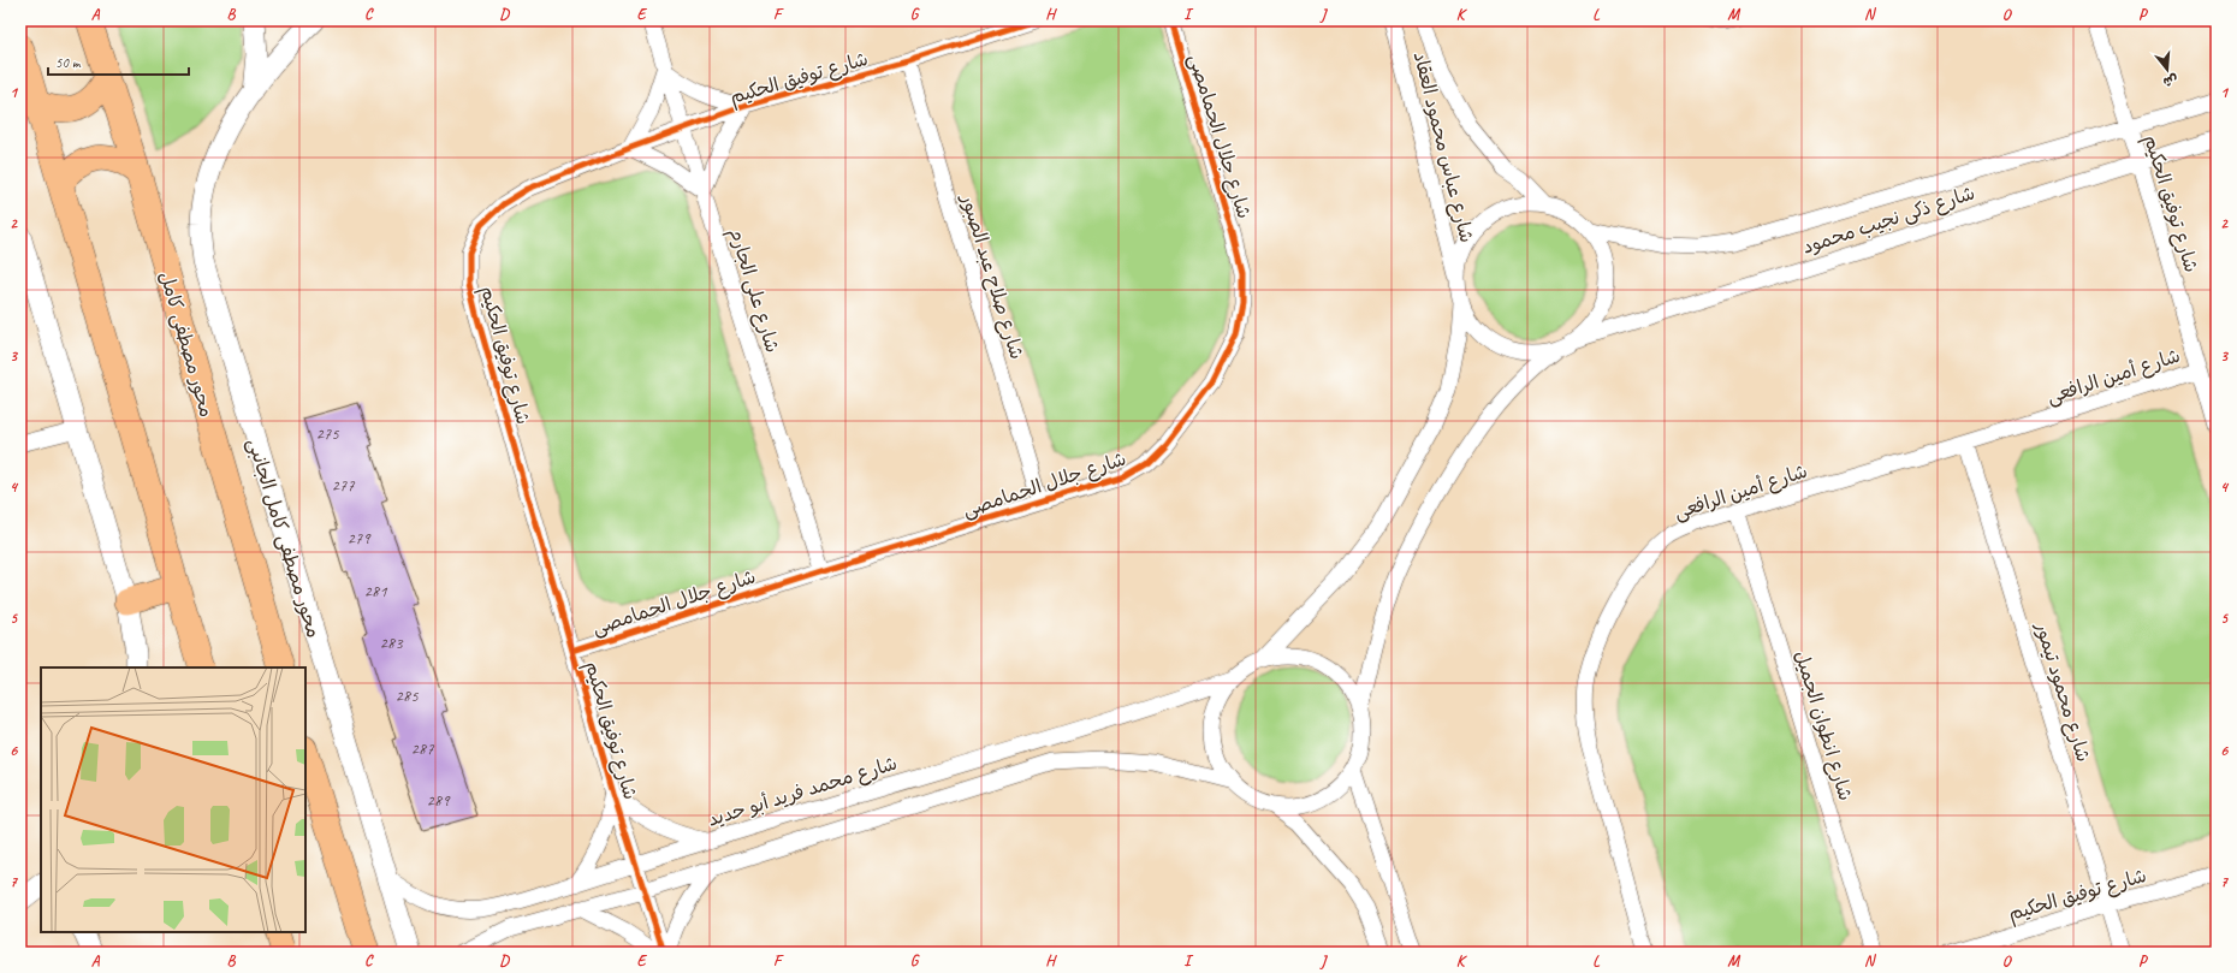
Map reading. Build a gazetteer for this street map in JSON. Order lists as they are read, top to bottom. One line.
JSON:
{"streets":{"main road":["محور مصطفى كامل"],"street":["شارع توفيق الحكيم","شارع جلال الحمامصى","شارع عباس محمود العقاد","شارع ذكى نجيب محمود","شارع صلاح عبد الصبور","شارع على الجارم","شارع أمين الرافعى","محور مصطفى كامل الجانبى","شارع محمود تيمور","شارع انطوان الجميل","شارع محمد فريد أبو حديد"]},"crossings":[["شارع توفيق الحكيم","شارع جلال الحمامصى"],["شارع توفيق الحكيم","شارع ذكى نجيب محمود"],["شارع توفيق الحكيم","شارع صلاح عبد الصبور"],["شارع توفيق الحكيم","شارع على الجارم"],["شارع توفيق الحكيم","شارع أمين الرافعى"],["شارع توفيق الحكيم","شارع محمود تيمور"],["شارع توفيق الحكيم","شارع محمد فريد أبو حديد"],["شارع جلال الحمامصى","شارع صلاح عبد الصبور"],["شارع جلال الحمامصى","شارع على الجارم"],["شارع عباس محمود العقاد","شارع ذكى نجيب محمود"],["شارع أمين الرافعى","شارع محمود تيمور"],["شارع أمين الرافعى","شارع انطوان الجميل"],["محور مصطفى كامل الجانبى","شارع محمد فريد أبو حديد"]],"house_numbers":["275","277","279","281","283","285","287","289"],"scale_bar":"50 m","north":"bottom","grid":{"columns":["A","B","C","D","E","F","G","H","I","J","K","L","M","N","O","P"],"rows":["1","2","3","4","5","6","7"]}}
